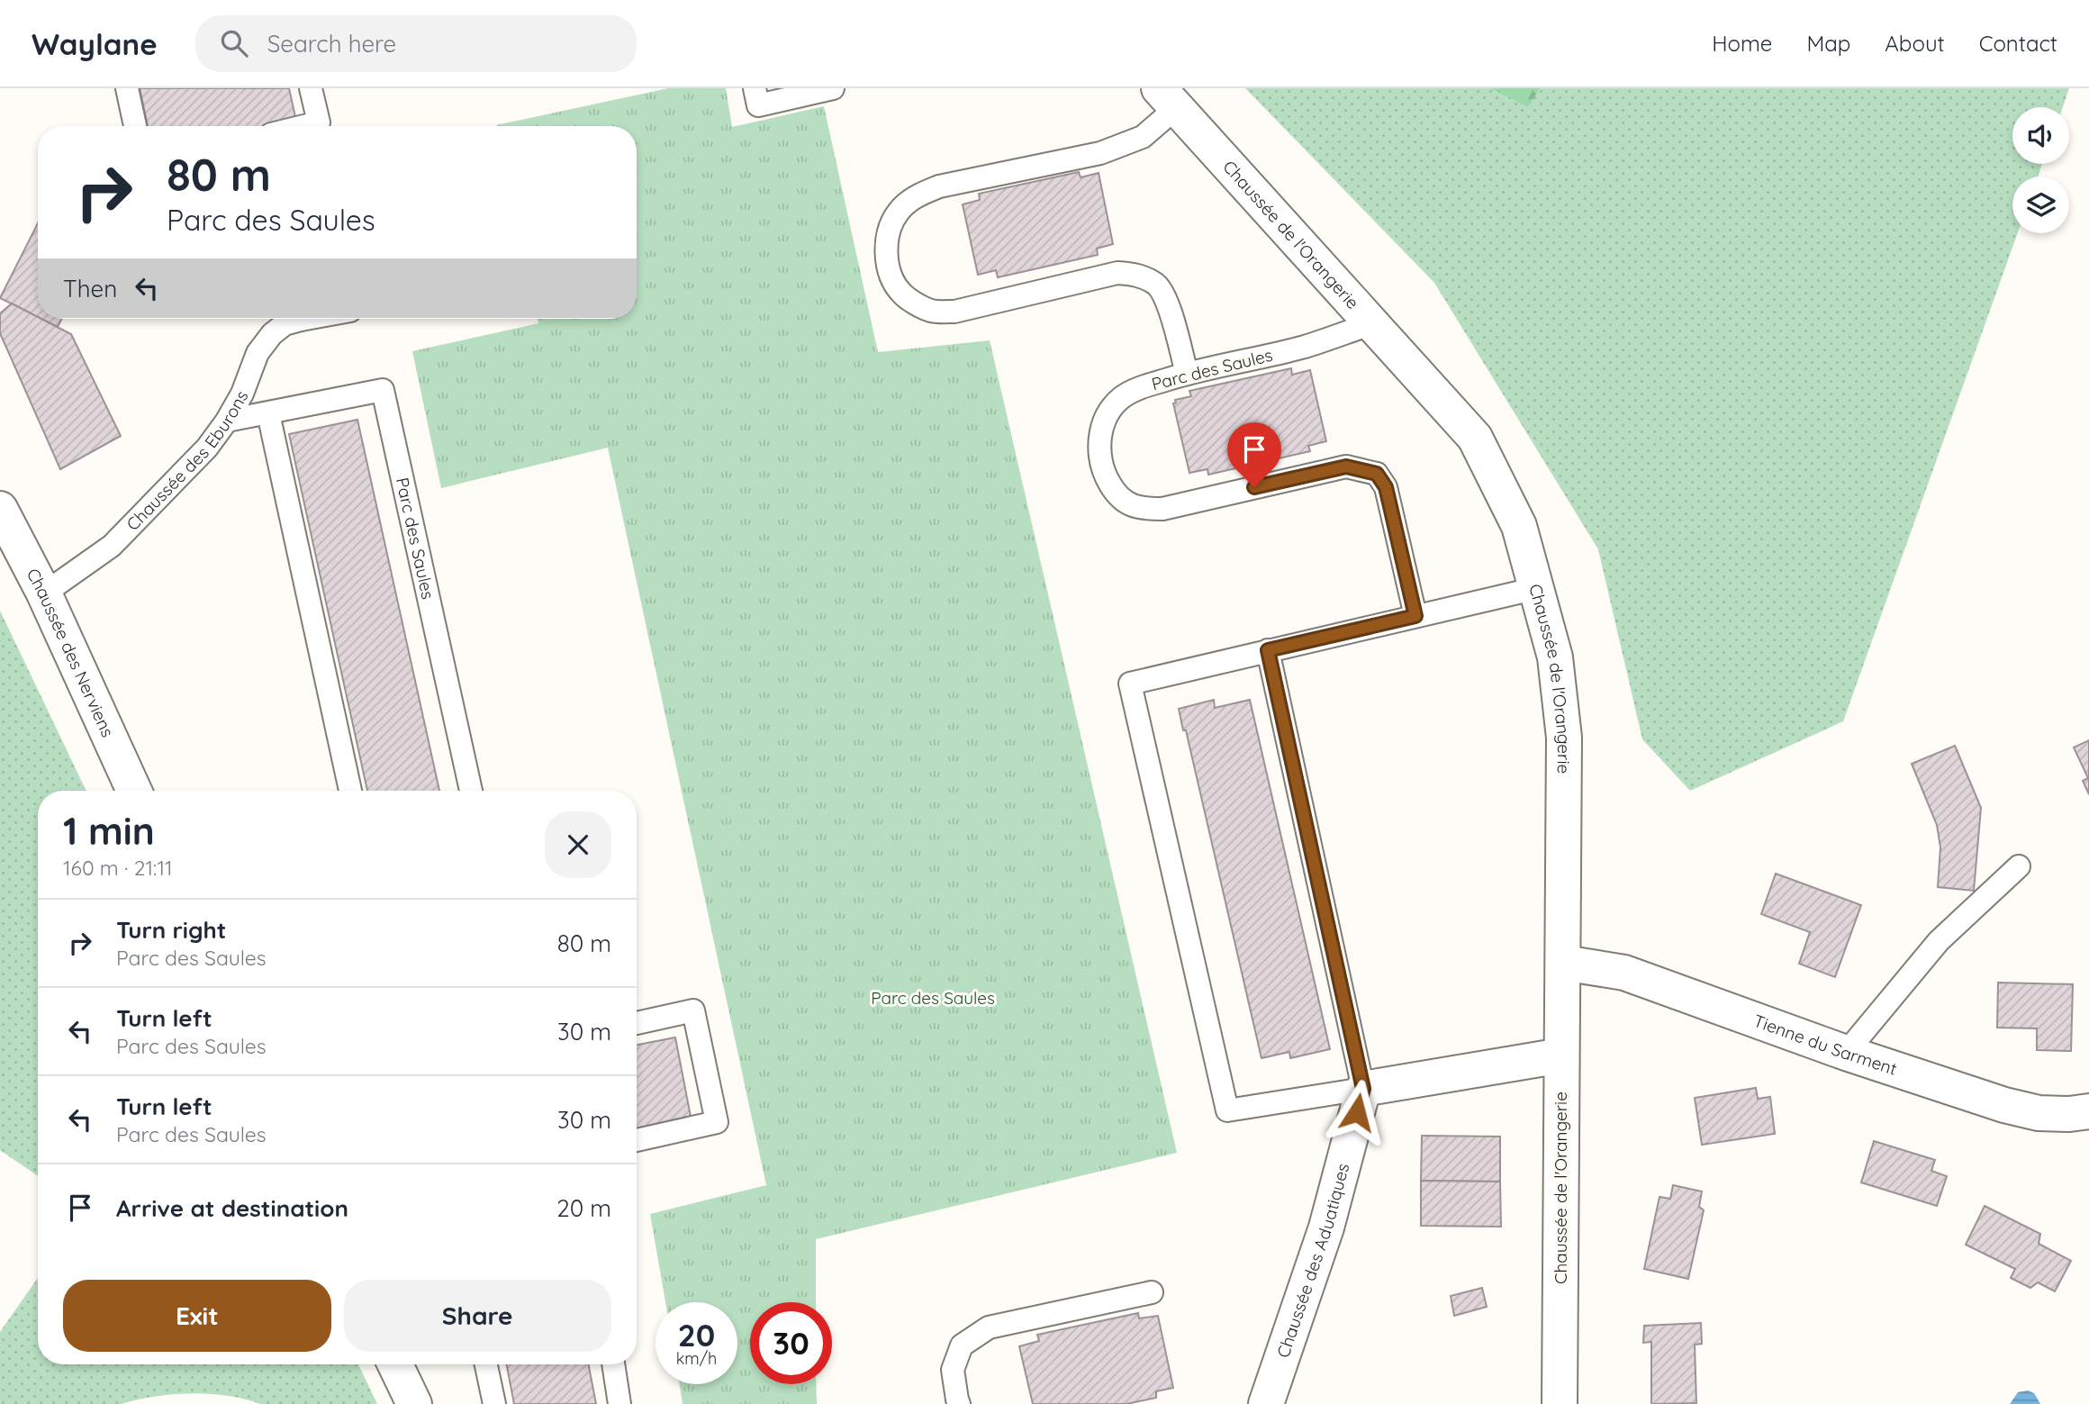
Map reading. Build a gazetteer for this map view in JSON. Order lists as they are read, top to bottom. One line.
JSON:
{"streets":{"street":["Chaussée de l'Orangerie","Chaussée des Nerviens","Tienne du Sarment","Chaussée des Aduatiques"],"lane":["Parc des Saules","Chaussée des Eburons"]},"crossings":[["Chaussée de l'Orangerie","Parc des Saules"],["Chaussée de l'Orangerie","Tienne du Sarment"],["Parc des Saules","Chaussée des Eburons"],["Chaussée des Eburons","Chaussée des Nerviens"]],"parks":["Parc des Saules"],"page":{"header":"Waylane","search":"Search here","nav":["Home","Map","About","Contact"],"turn":["80 m","Parc des Saules"],"then":"Then","heading":["1 min","160 m · 21:11"],"list":[{"name":"Turn right","note":"Parc des Saules","value":"80 m"},{"name":"Turn left","note":"Parc des Saules","value":"30 m"},{"name":"Turn left","note":"Parc des Saules","value":"30 m"},{"name":"Arrive at destination","value":"20 m"}],"buttons":["Exit","Share"],"speed":"20 km/h","limit":"30"}}
